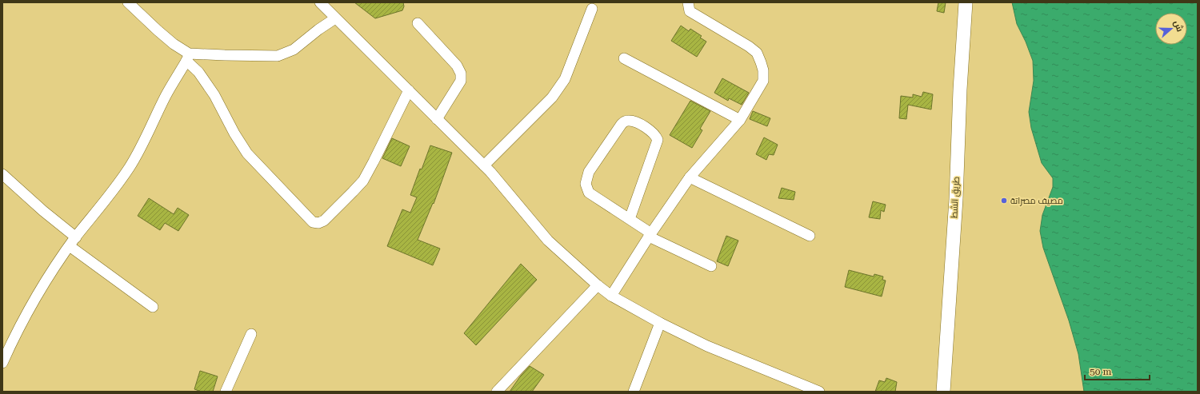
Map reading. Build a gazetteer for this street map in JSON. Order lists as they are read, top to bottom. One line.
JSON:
{"streets":{"main road":["طريق الشط"]},"places":["مصيف مصراتة"],"scale_bar":"50 m","north":"right"}
